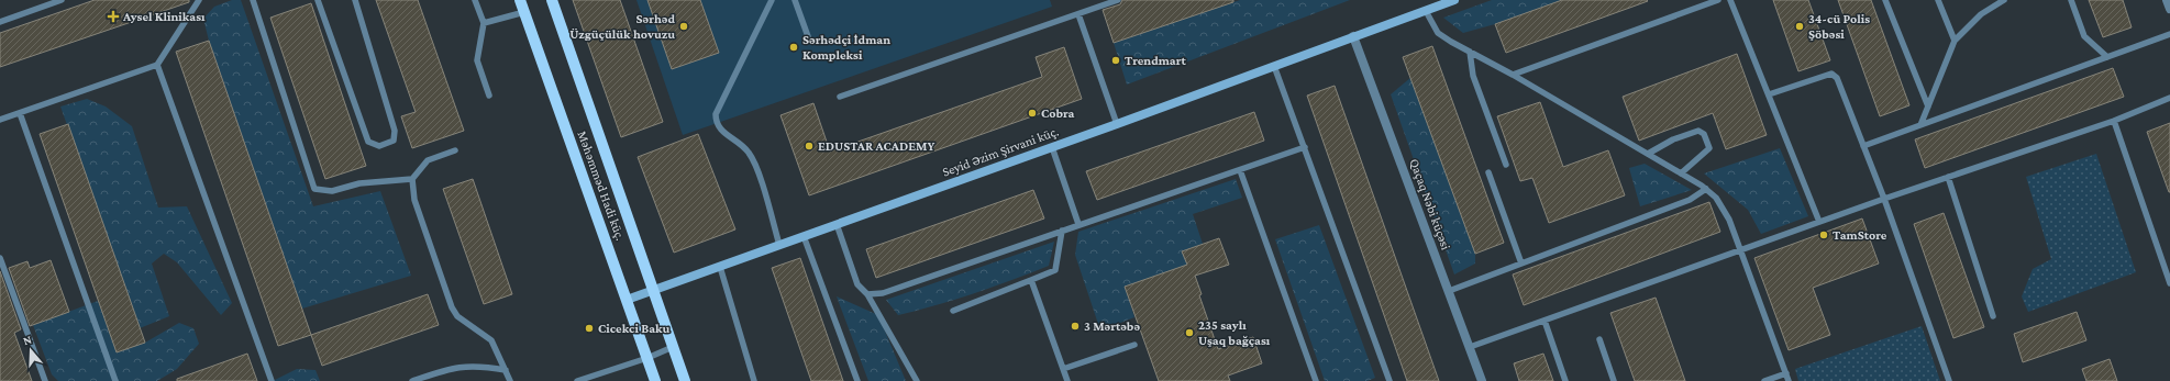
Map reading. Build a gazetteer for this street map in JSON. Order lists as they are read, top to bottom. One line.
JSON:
{"streets":{"main road":["Seyid Əzim Şirvani küç.","Məhəmməd Hadi küç."],"street":["Qaçaq Nəbi küçəsi"]},"crossings":[["Seyid Əzim Şirvani küç.","Məhəmməd Hadi küç."],["Seyid Əzim Şirvani küç.","Qaçaq Nəbi küçəsi"]],"places":{"health":["Aysel Klinikası"],"other":["Sərhəd Üzgüçülük hovuzu","34-cü Polis Şöbəsi","Sərhədçi İdman Kompleksi","Trendmart","Cobra","EDUSTAR ACADEMY","TamStore","3 Mərtəbə","Cicekci Baku","235 saylı Uşaq bağçası"]},"north":"top"}
